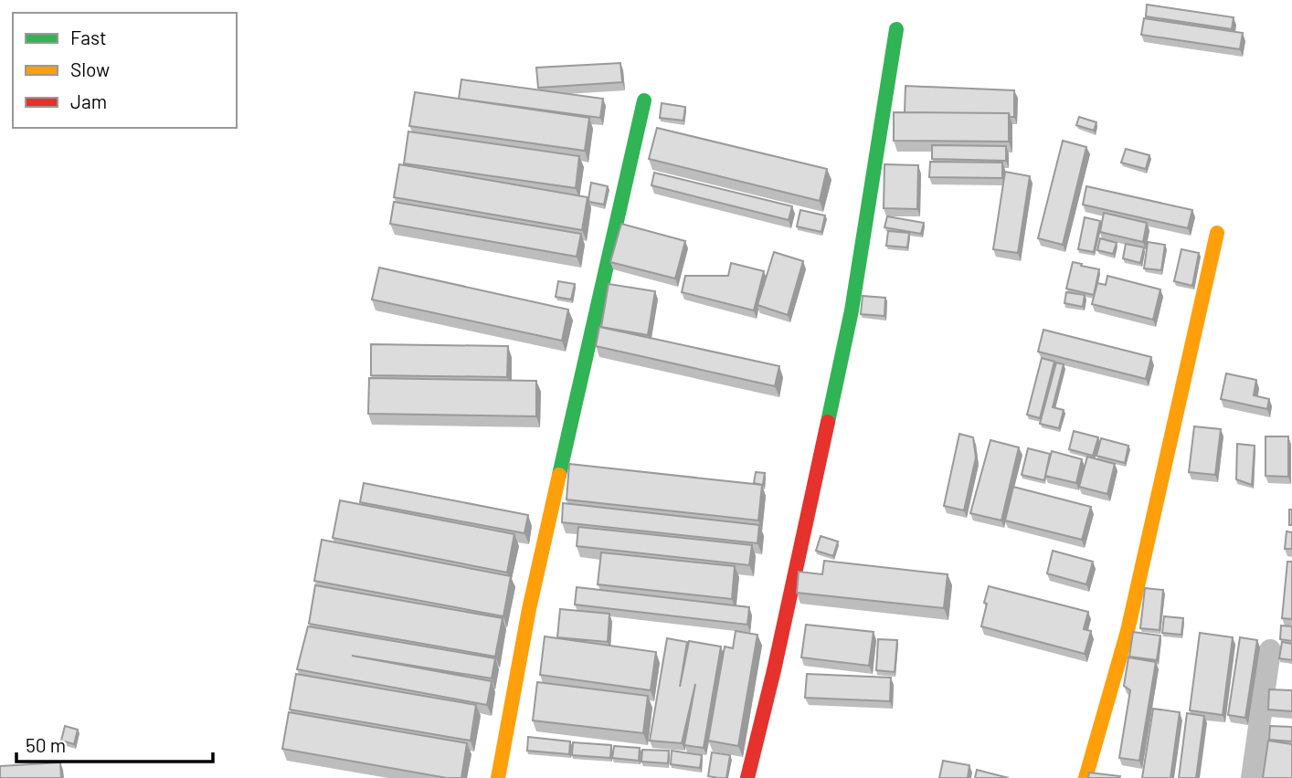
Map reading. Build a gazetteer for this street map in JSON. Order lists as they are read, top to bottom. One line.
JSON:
{"legend":["Fast","Slow","Jam"],"scale_bar":"50 m"}
